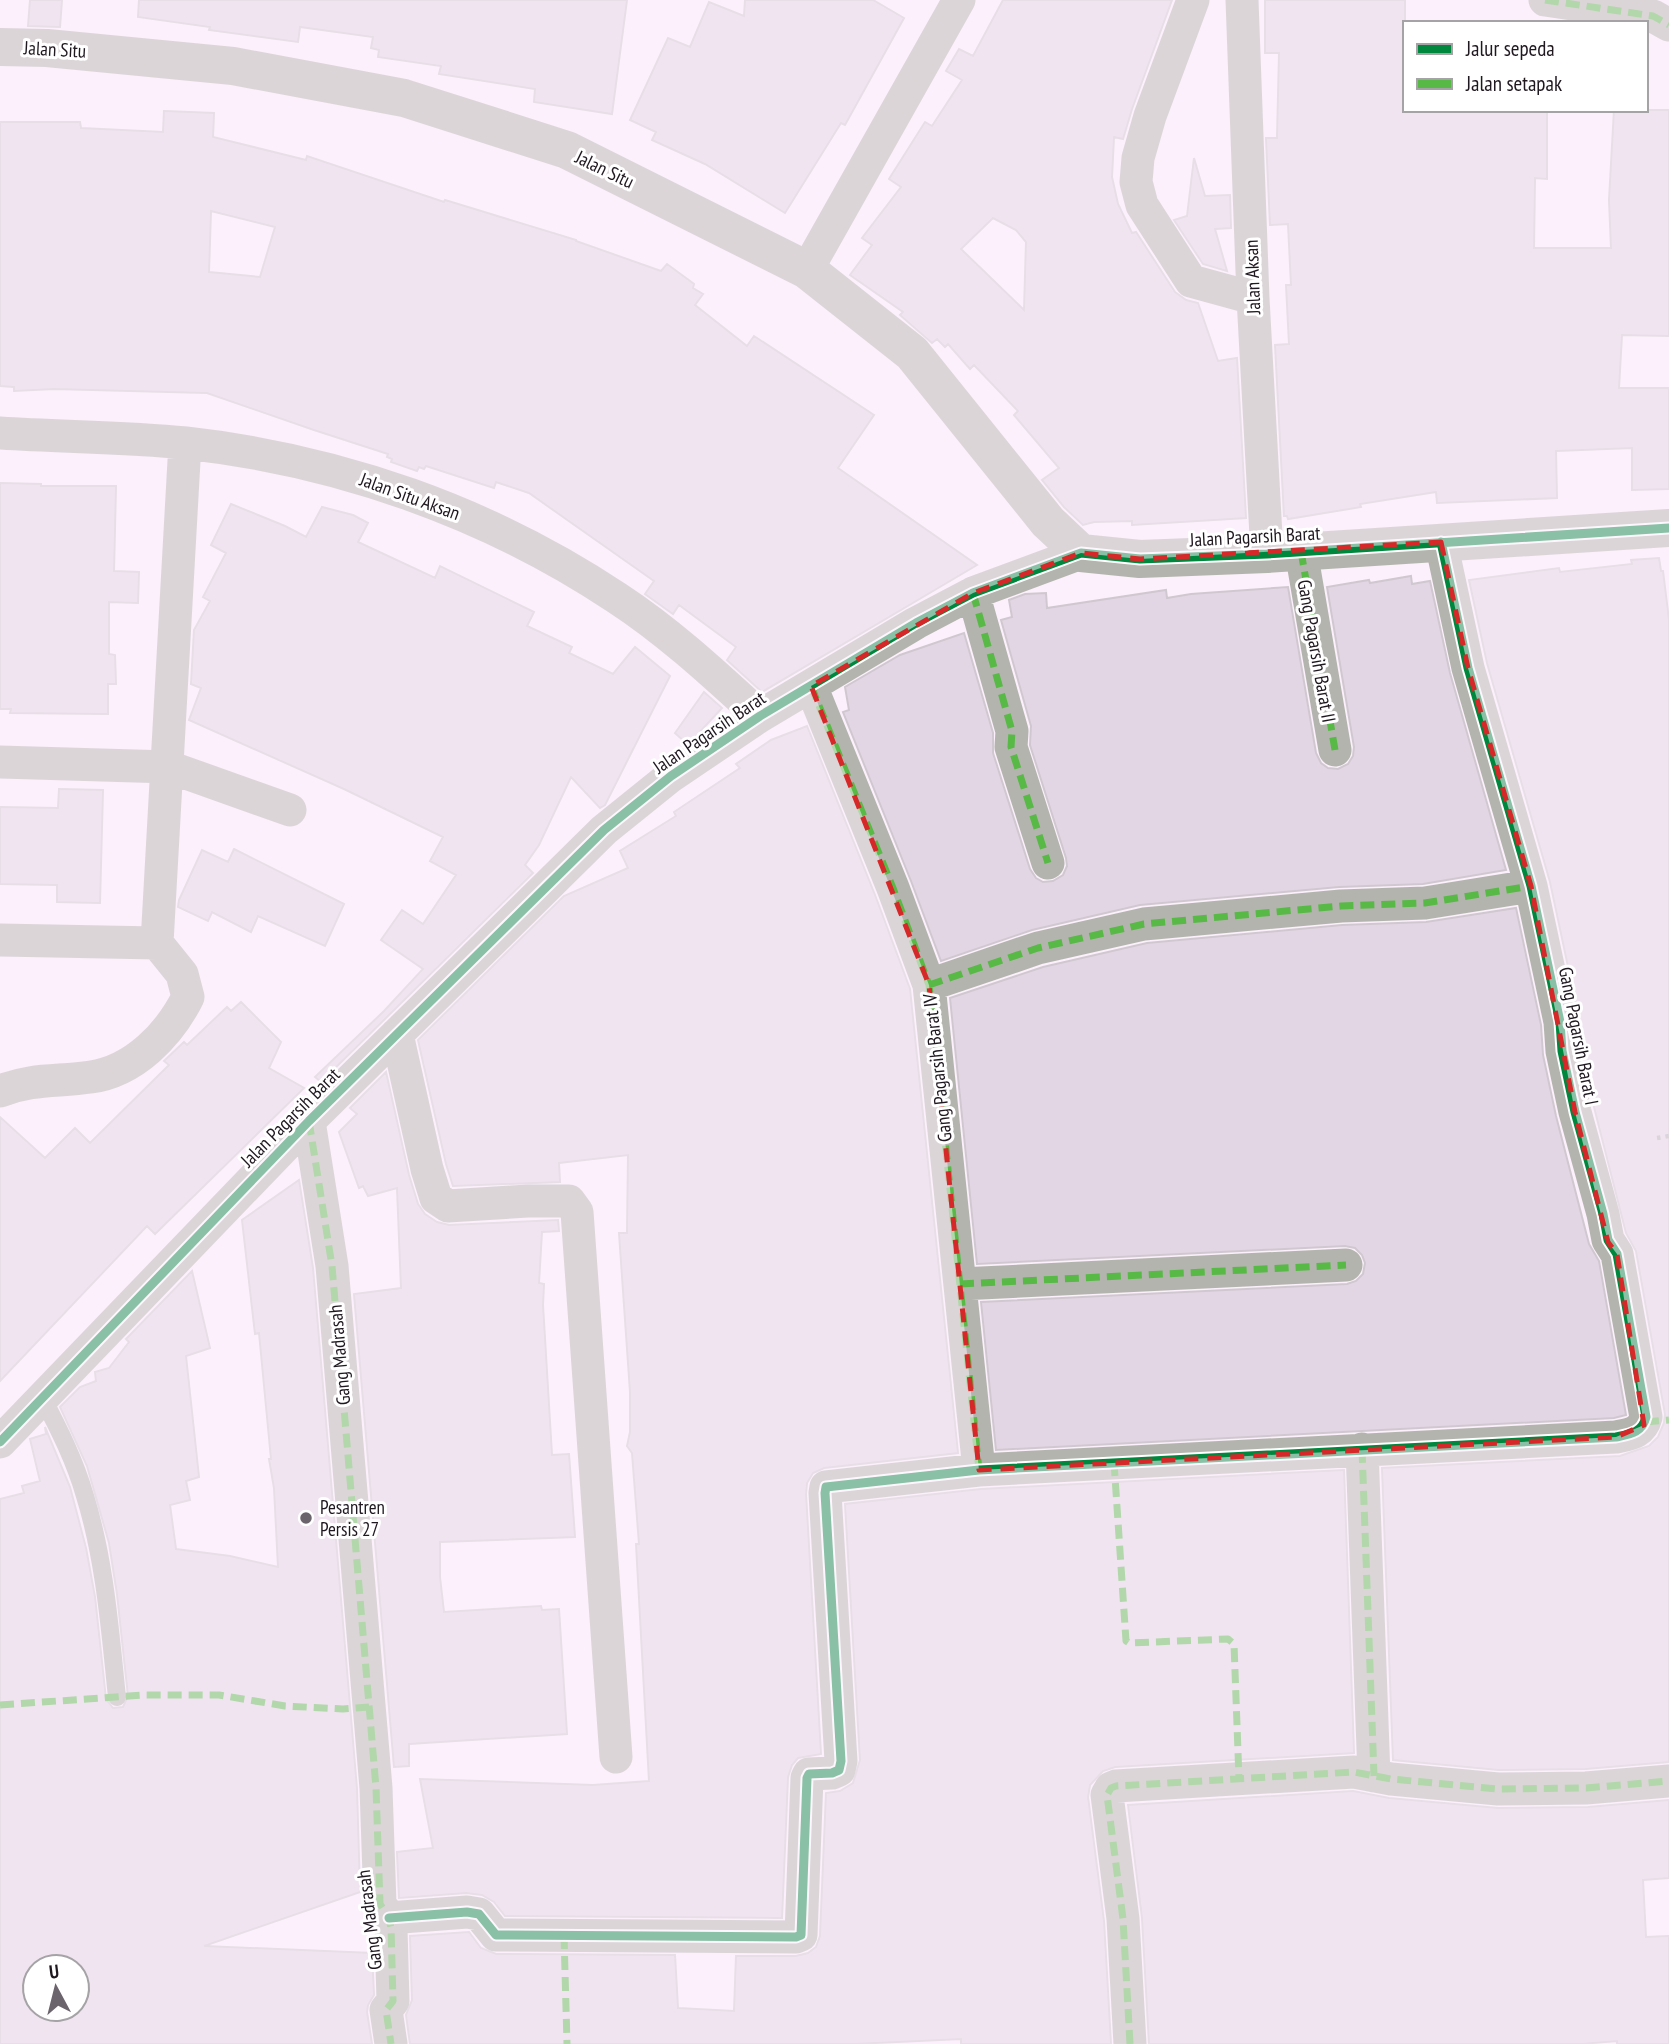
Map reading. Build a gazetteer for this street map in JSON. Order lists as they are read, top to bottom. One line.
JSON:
{"streets":{"street":["Jalan Situ","Jalan Aksan","Jalan Situ Aksan","Jalan Pagarsih Barat","Gang Pagarsih Barat II","Gang Pagarsih Barat I","Gang Pagarsih Barat IV","Gang Madrasah"]},"crossings":[["Jalan Situ","Jalan Pagarsih Barat"],["Jalan Aksan","Jalan Pagarsih Barat"],["Jalan Aksan","Gang Pagarsih Barat II"],["Jalan Situ Aksan","Jalan Pagarsih Barat"],["Jalan Pagarsih Barat","Gang Pagarsih Barat II"],["Jalan Pagarsih Barat","Gang Pagarsih Barat I"],["Jalan Pagarsih Barat","Gang Pagarsih Barat IV"],["Jalan Pagarsih Barat","Gang Madrasah"],["Gang Pagarsih Barat I","Gang Pagarsih Barat IV"],["Gang Pagarsih Barat I","Gang Madrasah"]],"places":["Pesantren Persis 27"],"legend":["Jalur sepeda","Jalan setapak"],"north":"top"}
